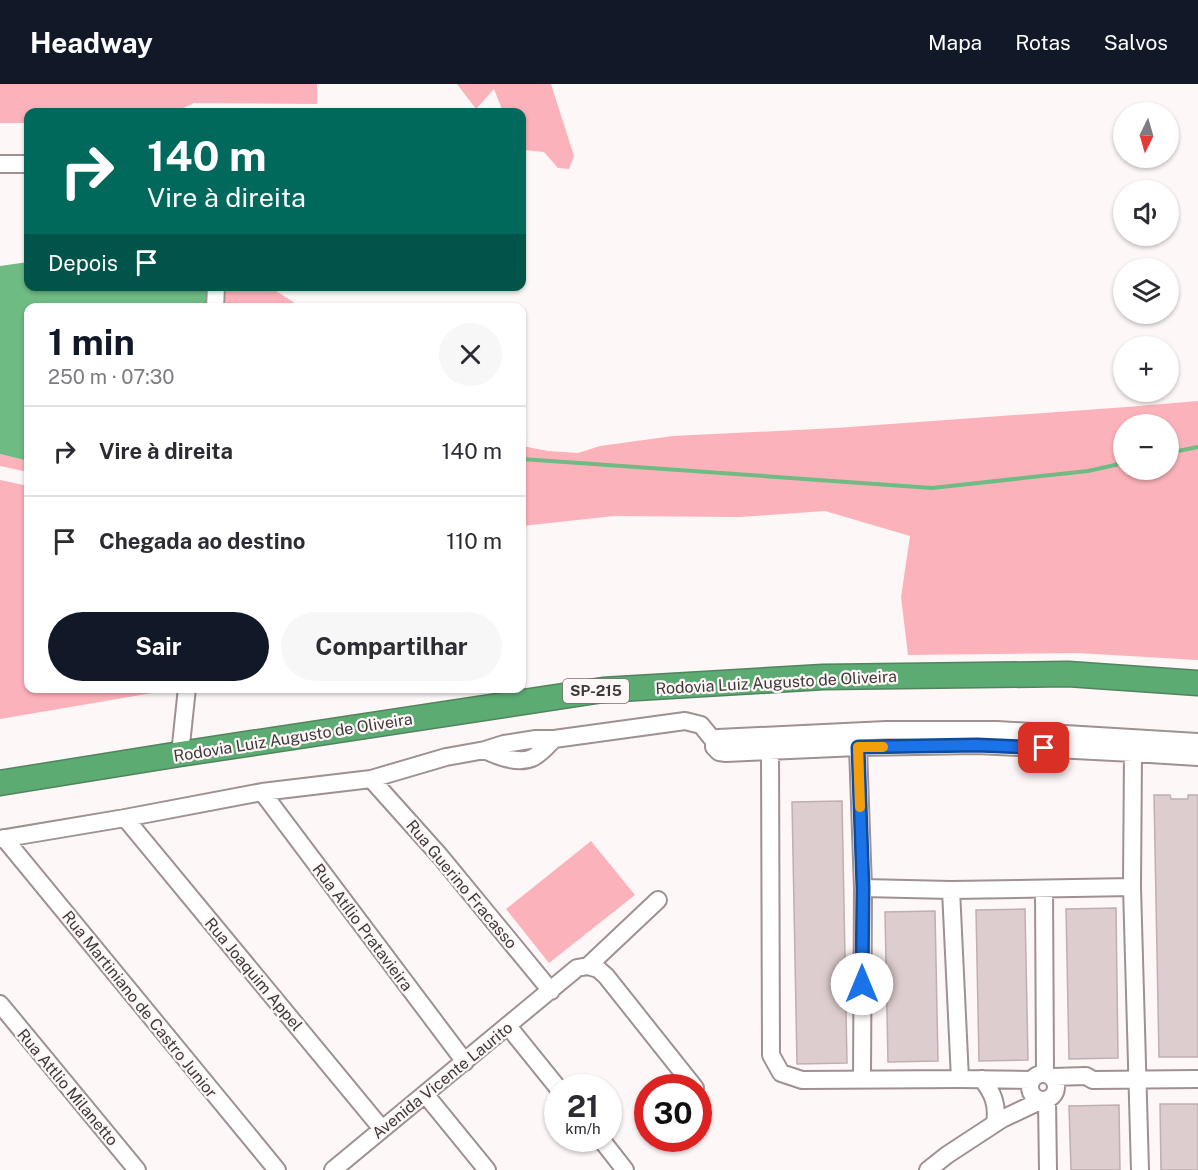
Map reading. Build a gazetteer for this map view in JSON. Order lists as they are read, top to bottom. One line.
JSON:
{"streets":{"highway":["Rodovia Luiz Augusto de Oliveira","SP-215"],"street":["Rua Guerino Fracasso","Rua Atílio Pratavieira","Rua Joaquim Appel","Rua Martiniano de Castro Junior","Avenida Vicente Laurito","Rua Attlio Milanetto"]},"crossings":[["Rua Guerino Fracasso","Avenida Vicente Laurito"],["Rua Atílio Pratavieira","Avenida Vicente Laurito"],["Rua Joaquim Appel","Avenida Vicente Laurito"]],"north":"bottom","page":{"header":"Headway","nav":["Mapa","Rotas","Salvos"],"map_buttons":["+","−"],"turn":["140 m","Vire à direita"],"then":"Depois","heading":["1 min","250 m · 07:30"],"list":[{"name":"Vire à direita","value":"140 m"},{"name":"Chegada ao destino","value":"110 m"}],"buttons":["Sair","Compartilhar"],"speed":"21 km/h","limit":"30"}}
